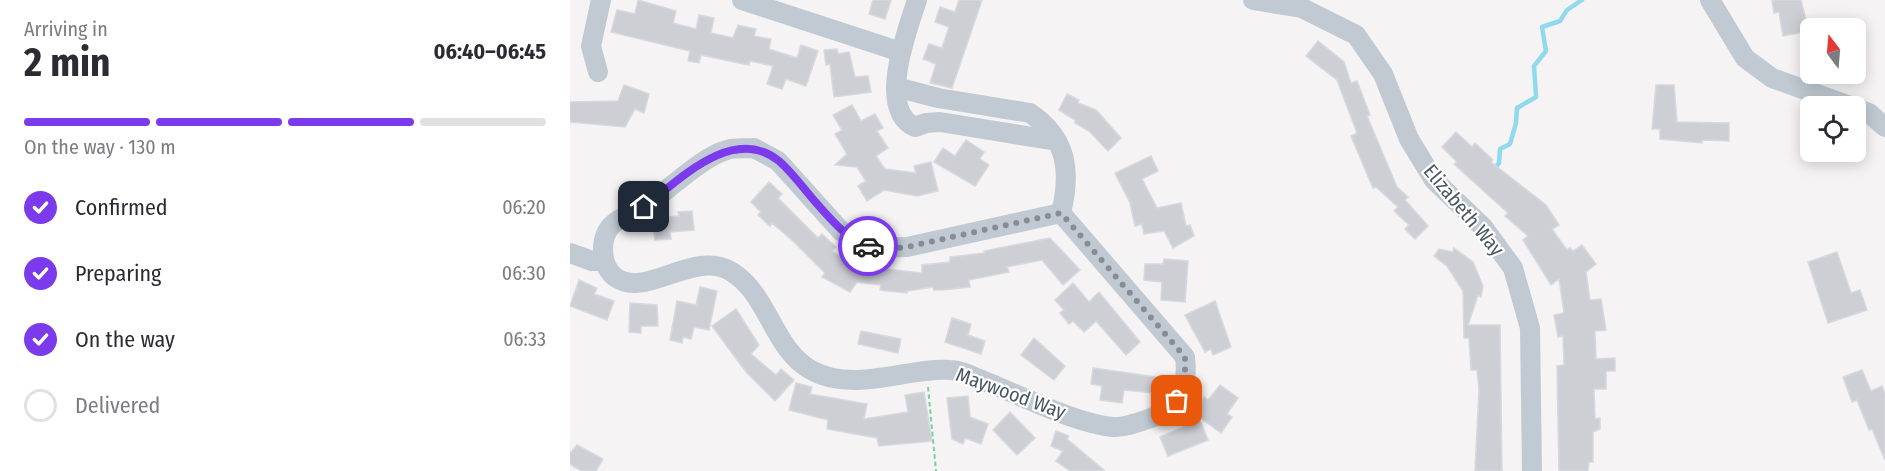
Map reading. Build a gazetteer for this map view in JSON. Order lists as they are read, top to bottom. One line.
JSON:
{"streets":{"street":["Elizabeth Way","Maywood Way"]},"north":"top","page":{"heading":["2 min","Arriving in","06:40–06:45"],"bar":"On the way · 130 m","list":[["Confirmed","06:20"],["Preparing","06:30"],["On the way","06:33"],"Delivered"]}}
